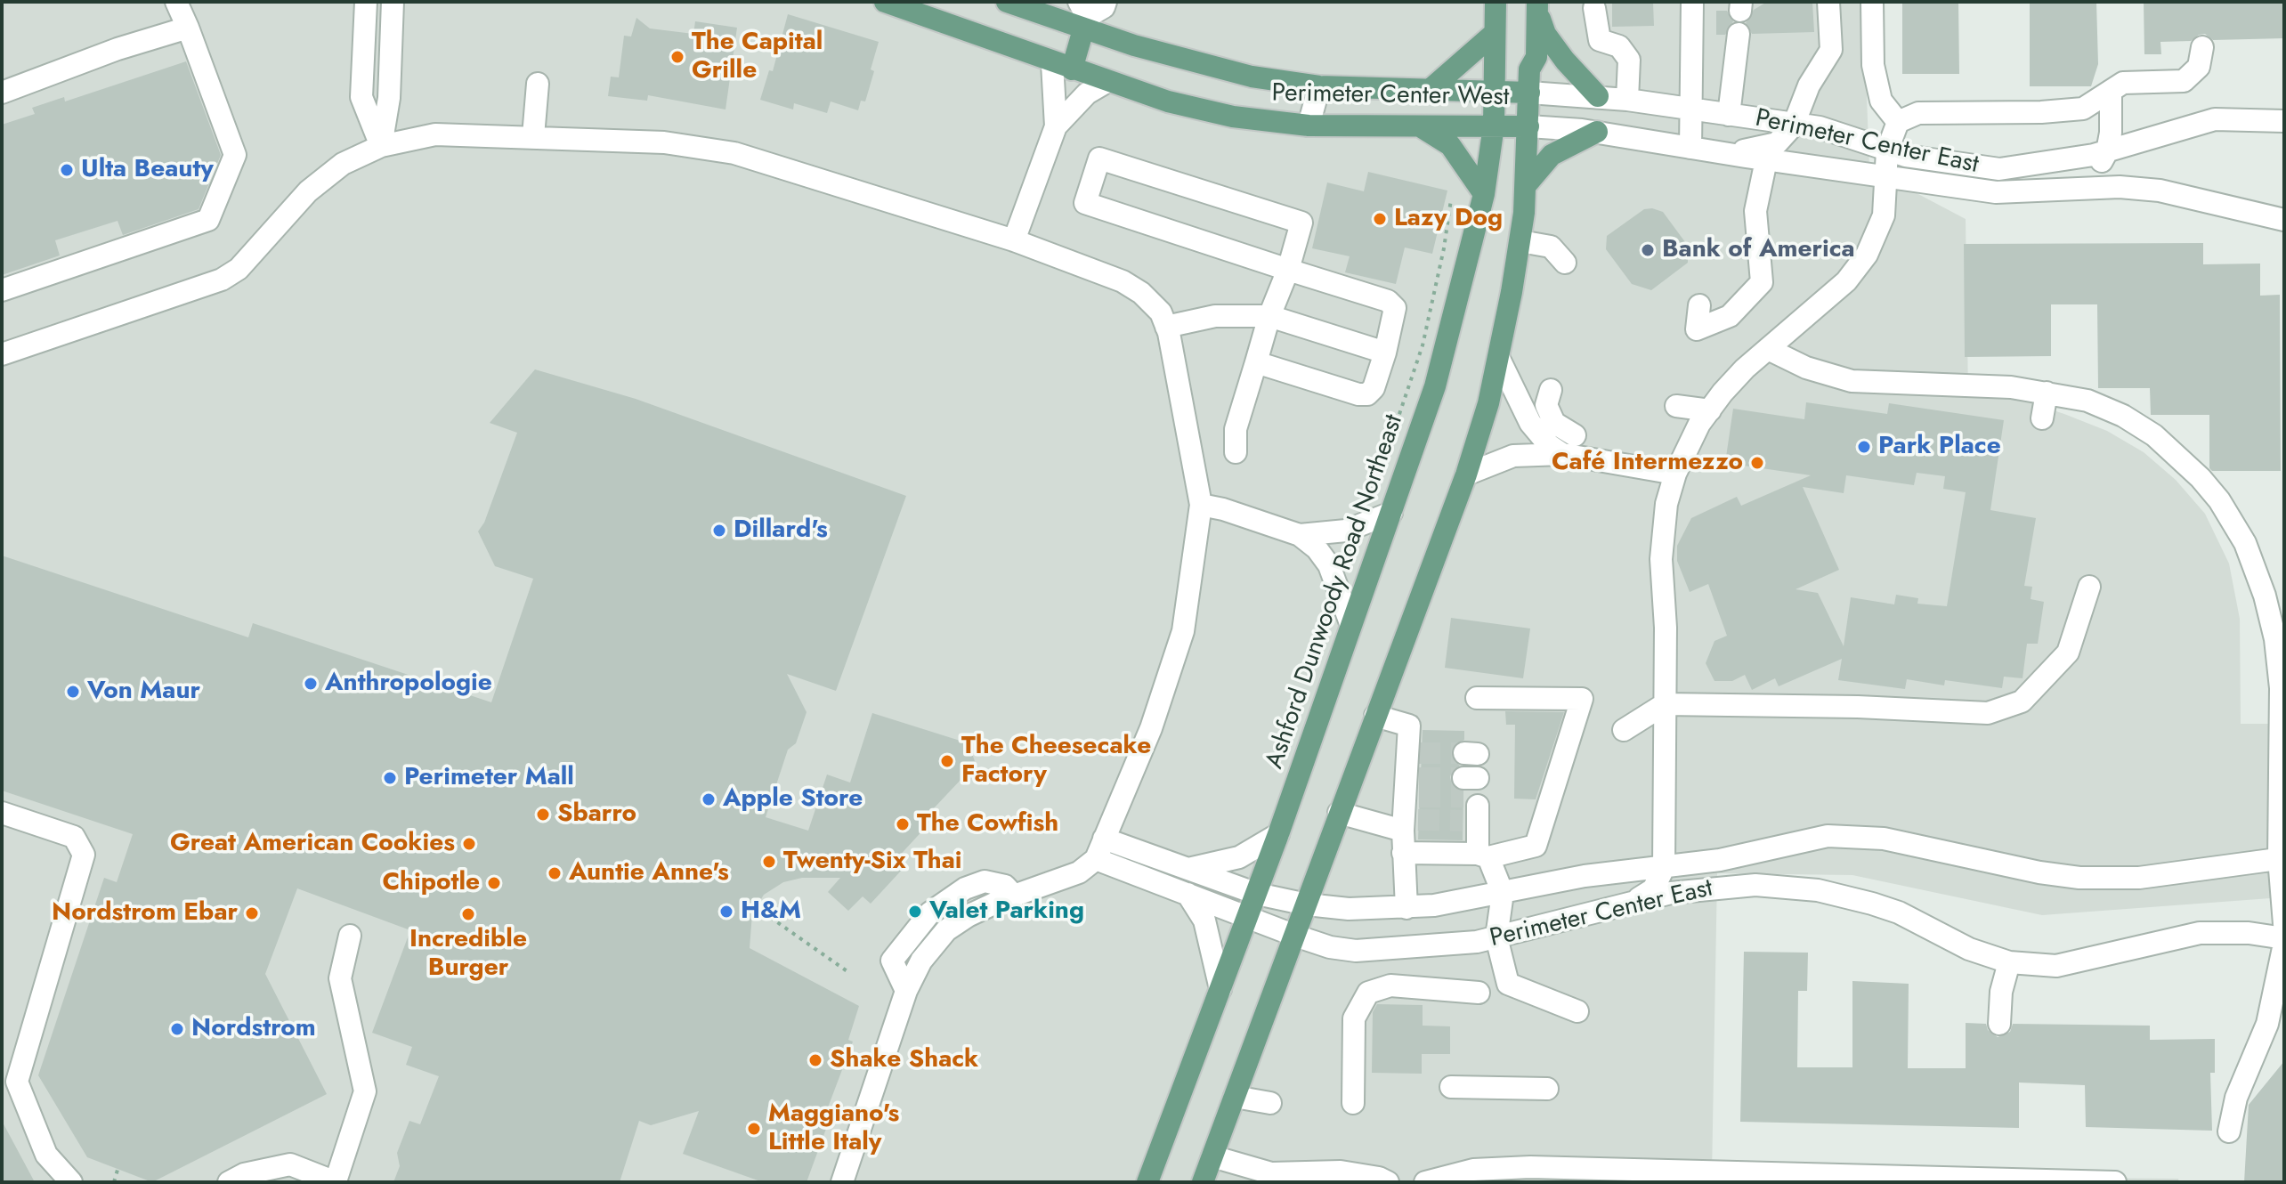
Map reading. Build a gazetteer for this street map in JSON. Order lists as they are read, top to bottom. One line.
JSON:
{"streets":{"main road":["Perimeter Center West","Ashford Dunwoody Road Northeast"],"street":["Perimeter Center East"]},"crossings":[["Perimeter Center West","Perimeter Center East"],["Perimeter Center West","Ashford Dunwoody Road Northeast"],["Perimeter Center East","Ashford Dunwoody Road Northeast"]],"places":["The Capital Grille","Ulta Beauty","Lazy Dog","Bank of America","Park Place","Café Intermezzo","Dillard's","Anthropologie","Von Maur","The Cheesecake Factory","Perimeter Mall","Apple Store","Sbarro","The Cowfish","Great American Cookies","Twenty-Six Thai","Auntie Anne's","Chipotle","H&M","Valet Parking","Nordstrom Ebar","Incredible Burger","Nordstrom","Shake Shack","Maggiano's Little Italy"]}
